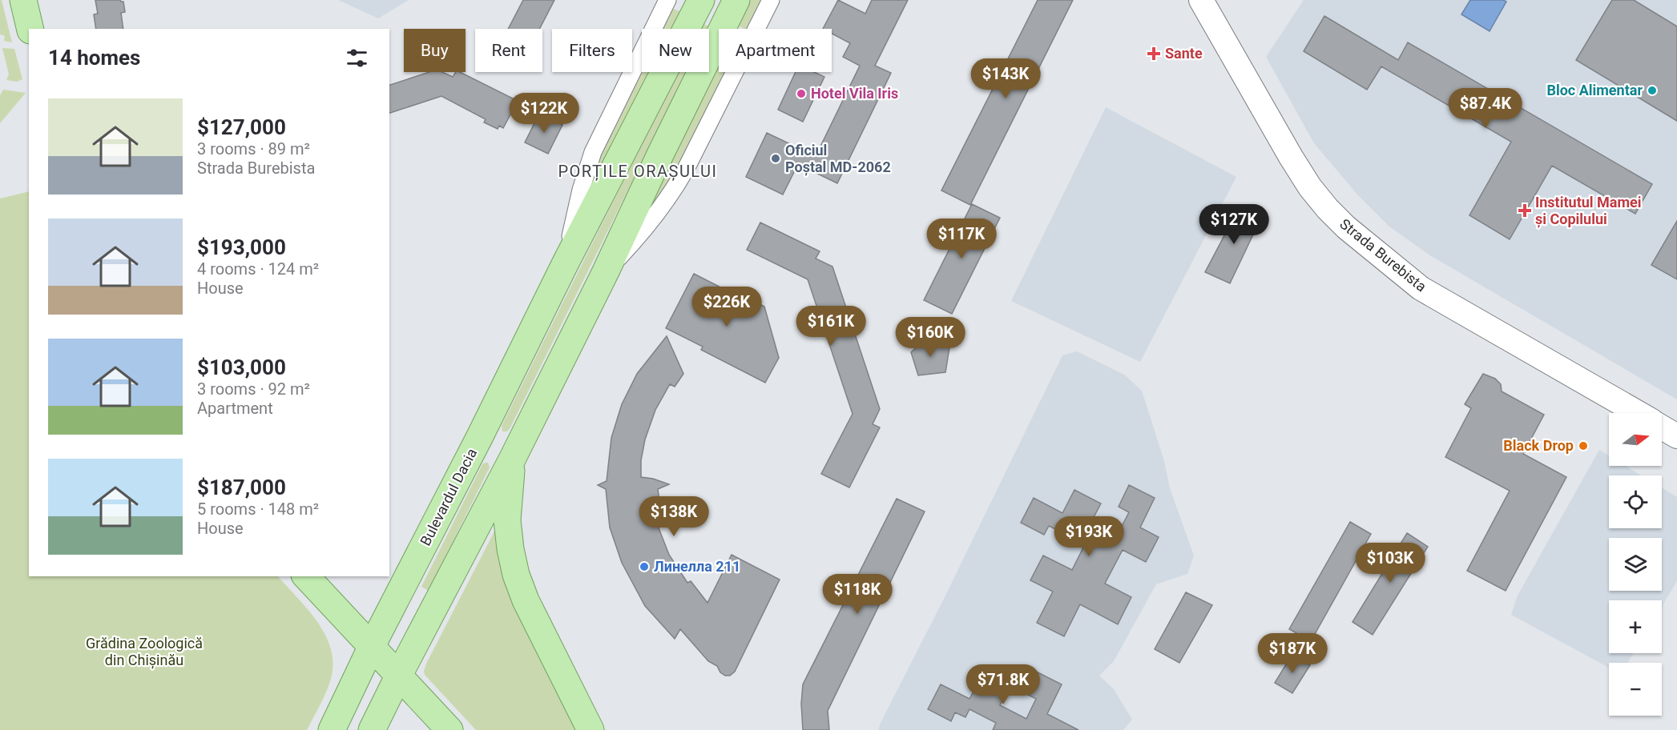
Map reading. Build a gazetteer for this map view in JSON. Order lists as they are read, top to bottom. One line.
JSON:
{"streets":{"main road":["Strada Burebista","Bulevardul Dacia"]},"districts":["PORȚILE ORAȘULUI"],"parks":["Grădina Zoologică din Chișinău"],"places":{"health":["Sante","Institutul Mamei și Copilului"],"other":["Bloc Alimentar","Hotel Vila Iris","Oficiul Poștal MD-2062","Black Drop","Линелла 211"]},"north":"right","page":{"chip":["Buy","Rent","Filters","New","Apartment"],"heading":"14 homes","price":["$143K","$87.4K","$122K","$127K","$117K","$226K","$161K","$160K","$138K","$193K","$103K","$118K","$187K","$71.8K"],"list":[{"name":"$127,000","note":"3 rooms · 89 m² · Strada Burebista"},{"name":"$193,000","note":"4 rooms · 124 m² · House"},{"name":"$103,000","note":"3 rooms · 92 m² · Apartment"},{"name":"$187,000","note":"5 rooms · 148 m² · House"}],"map_buttons":["+","−"]}}
